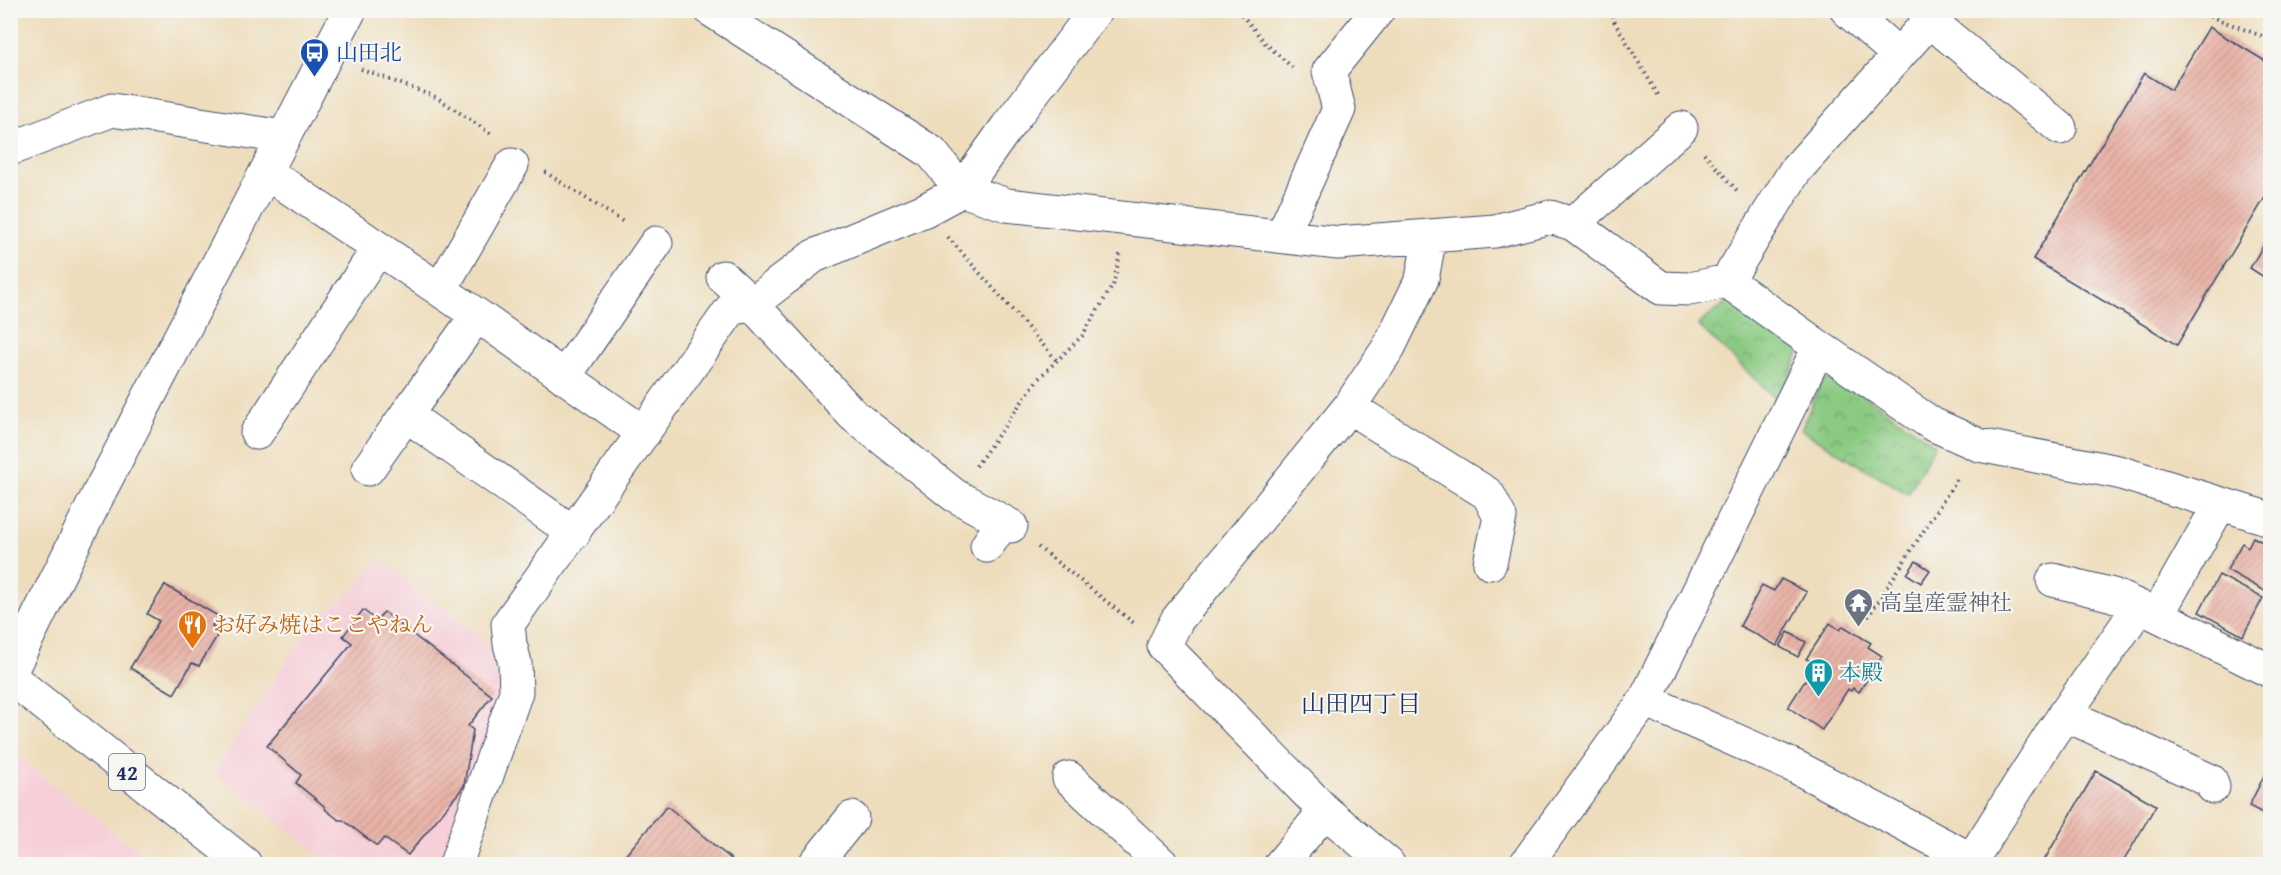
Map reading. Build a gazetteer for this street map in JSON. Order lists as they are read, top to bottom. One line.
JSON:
{"streets":{"street":["42"]},"districts":["山田四丁目"],"places":{"bus stop":["山田北"],"temple":["高皇産霊神社"],"restaurant":["お好み焼はここやねん"],"building":["本殿"]}}
